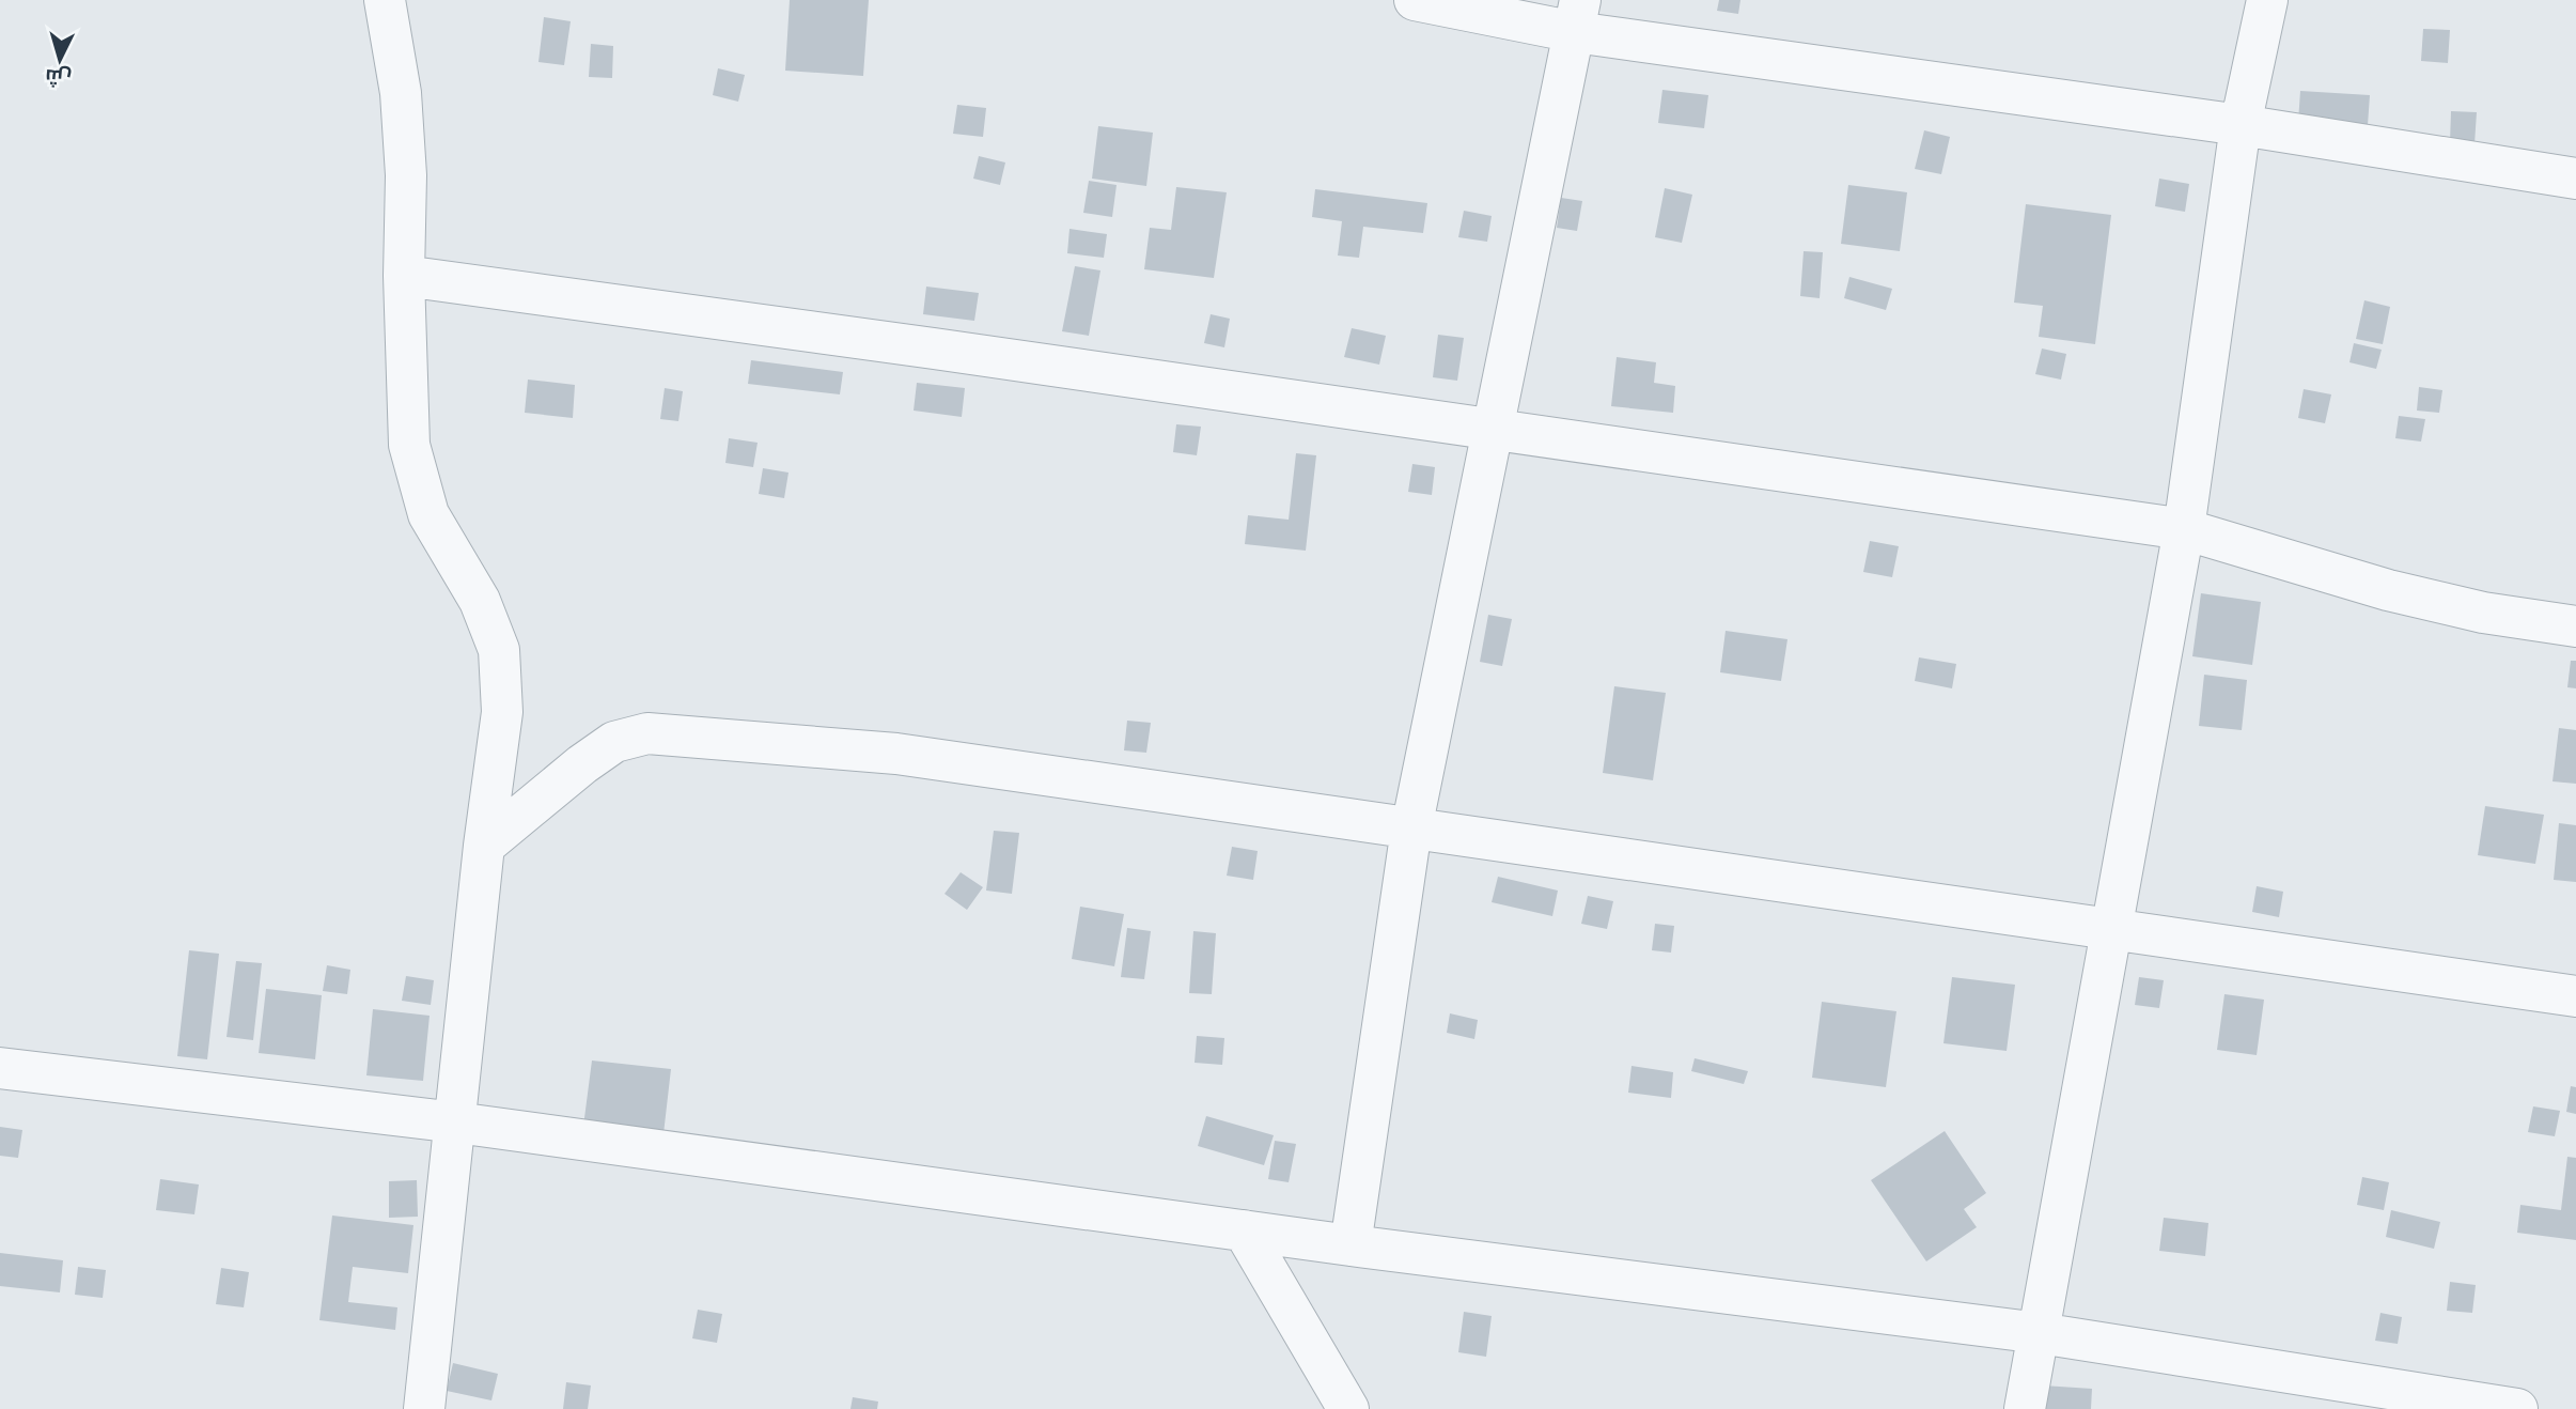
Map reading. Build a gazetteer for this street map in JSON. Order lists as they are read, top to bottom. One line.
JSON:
{"north":"bottom"}
